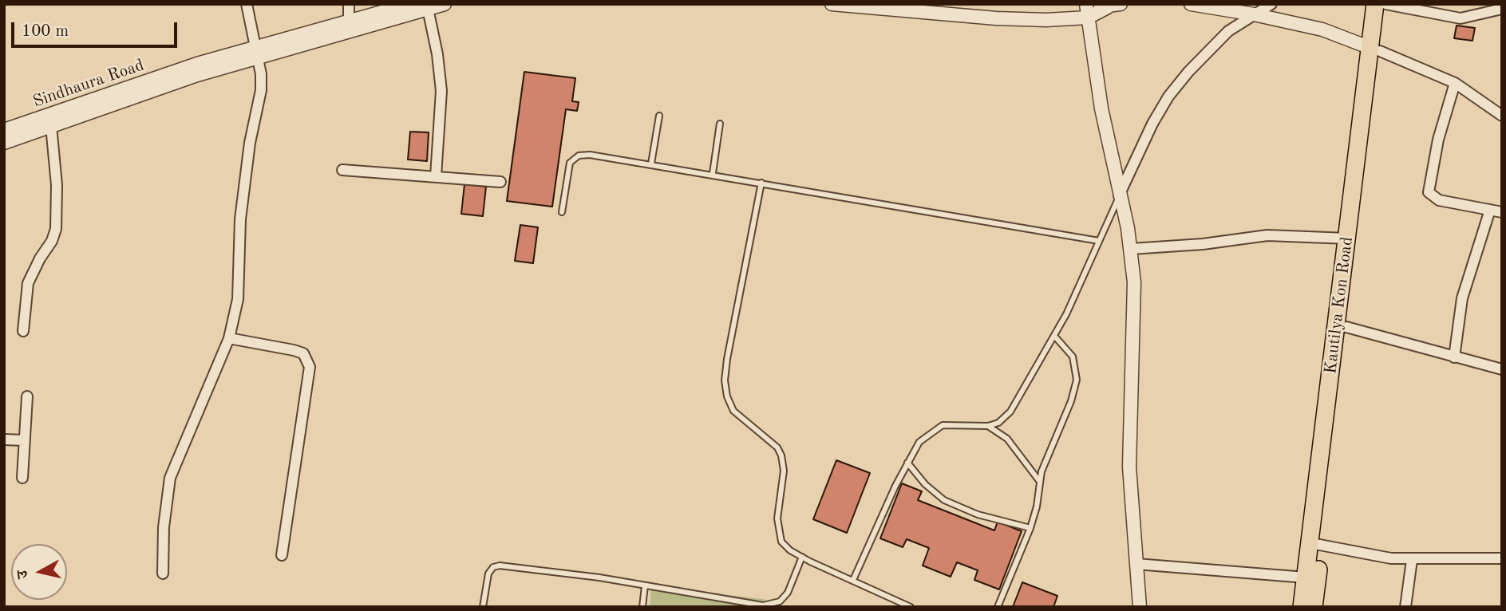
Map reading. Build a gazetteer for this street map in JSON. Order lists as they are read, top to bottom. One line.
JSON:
{"streets":{"highway":["Kautilya Kon Road"],"street":["Sindhaura Road"]},"scale_bar":"100 m","north":"left"}
